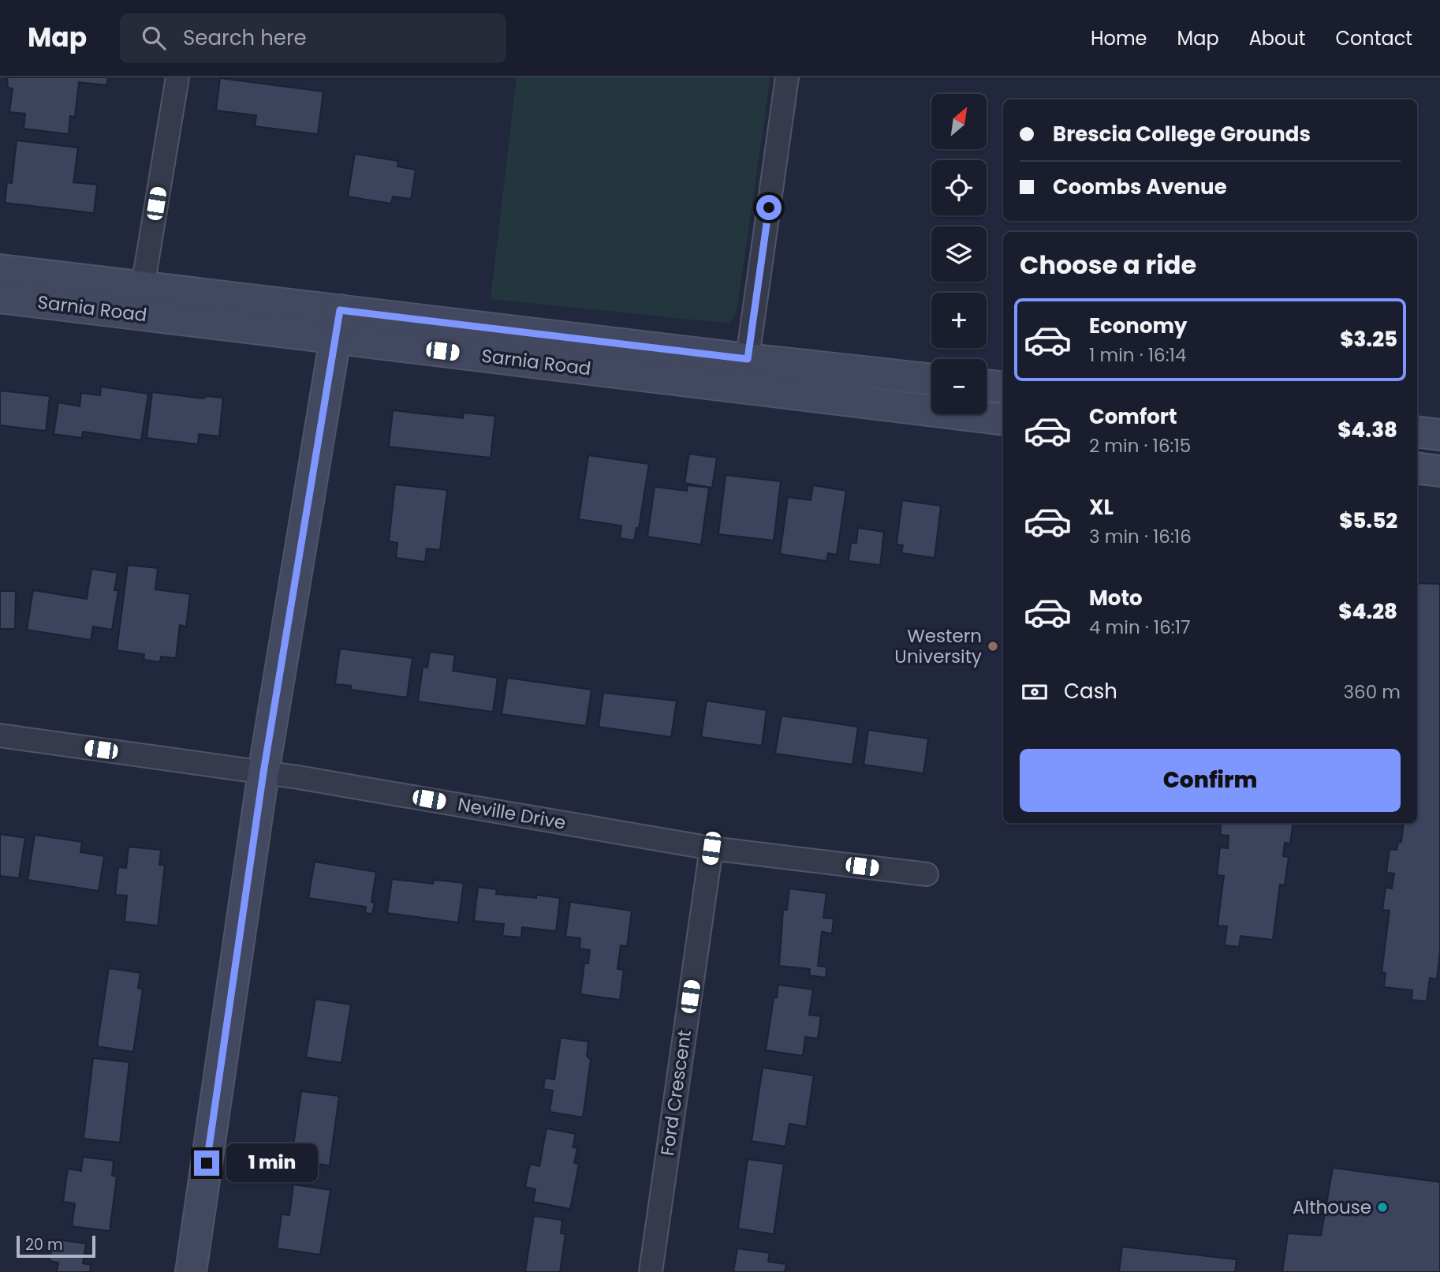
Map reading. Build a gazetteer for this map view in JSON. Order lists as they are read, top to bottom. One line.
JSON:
{"streets":{"main road":["Sarnia Road"],"street":["Neville Drive","Ford Crescent"]},"crossings":[["Neville Drive","Ford Crescent"]],"places":["Western University","Althouse"],"scale_bar":"20 m","north":"top right","page":{"header":"Map","search":"Search here","nav":["Home","Map","About","Contact"],"map_buttons":["+","−"],"banner":["Brescia College Grounds","Coombs Avenue"],"heading":"Choose a ride","list":[{"name":"Economy","note":"1 min · 16:14","value":"$3.25"},{"name":"Comfort","note":"2 min · 16:15","value":"$4.38"},{"name":"XL","note":"3 min · 16:16","value":"$5.52"},{"name":"Moto","note":"4 min · 16:17","value":"$4.28"}],"pay":["Cash","360 m"],"buttons":"Confirm","bubble":"1 min","scale":"20 m"}}
